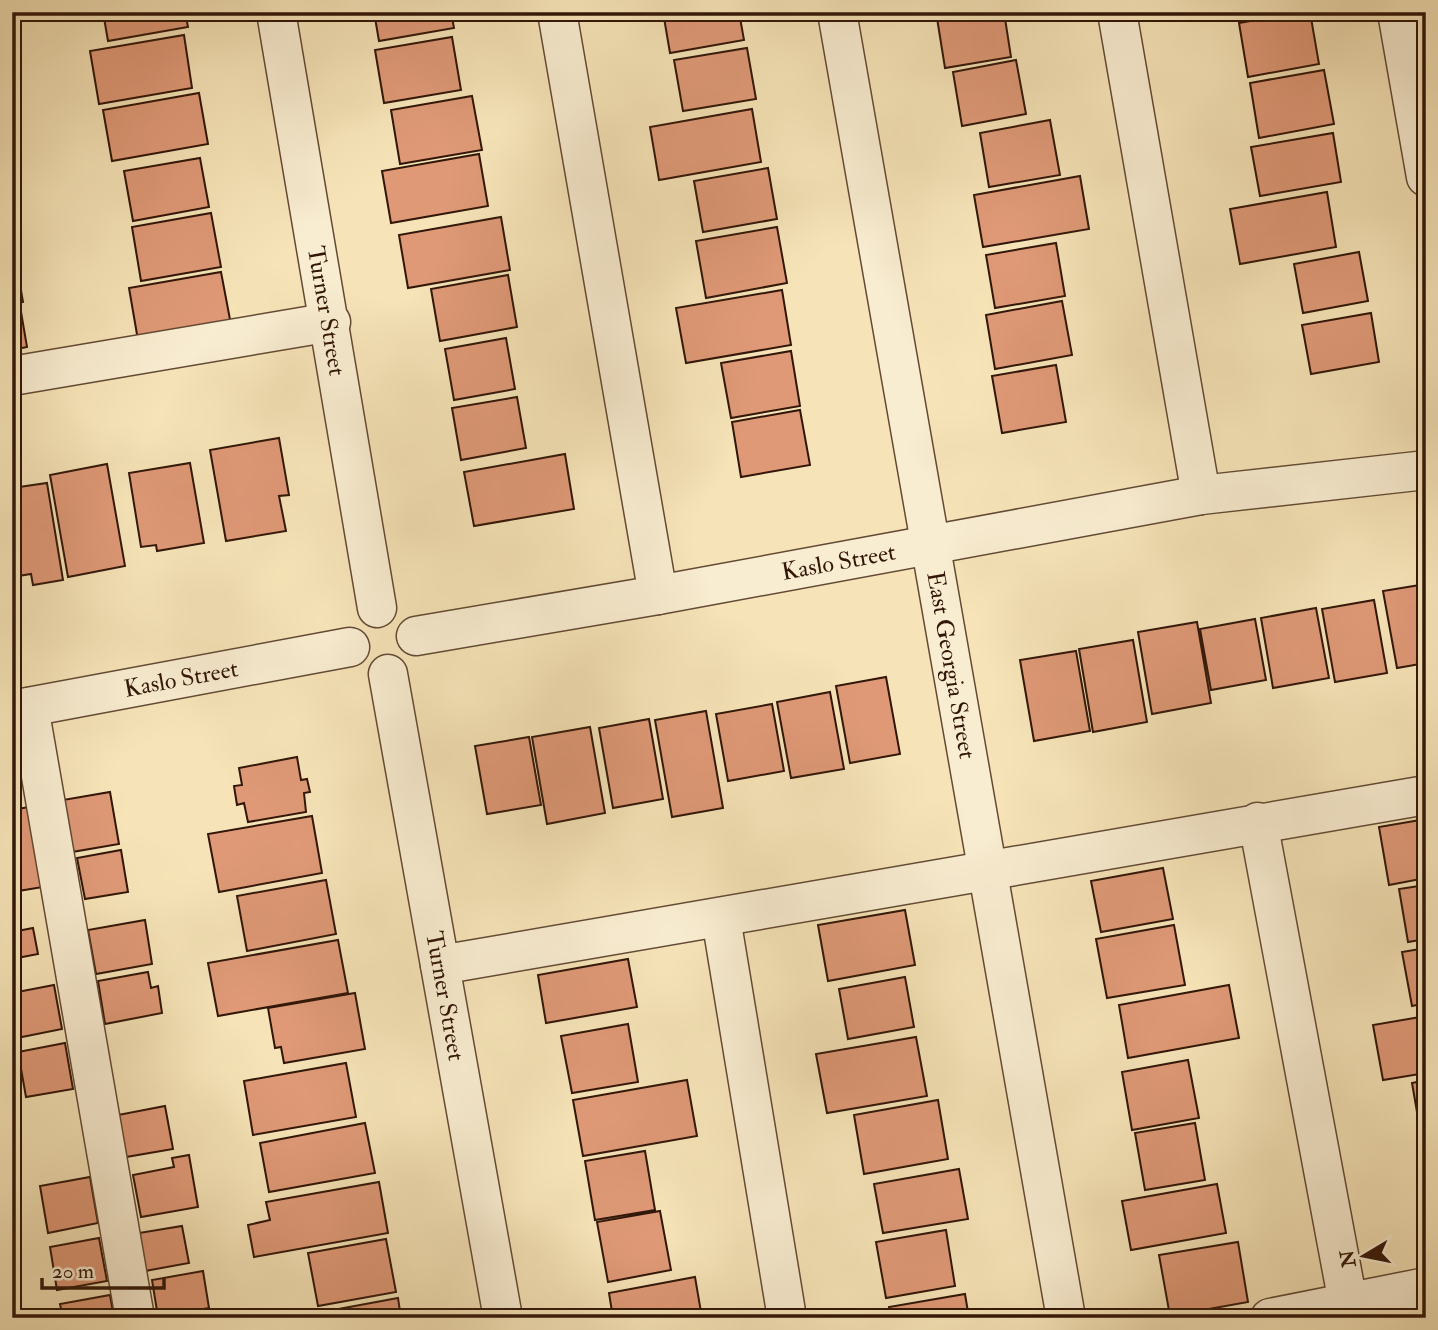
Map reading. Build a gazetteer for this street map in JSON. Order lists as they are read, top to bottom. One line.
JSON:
{"streets":{"street":["Turner Street","Kaslo Street","East Georgia Street"]},"crossings":[["Turner Street","Kaslo Street"],["Kaslo Street","East Georgia Street"]],"scale_bar":"20 m","north":"left"}
